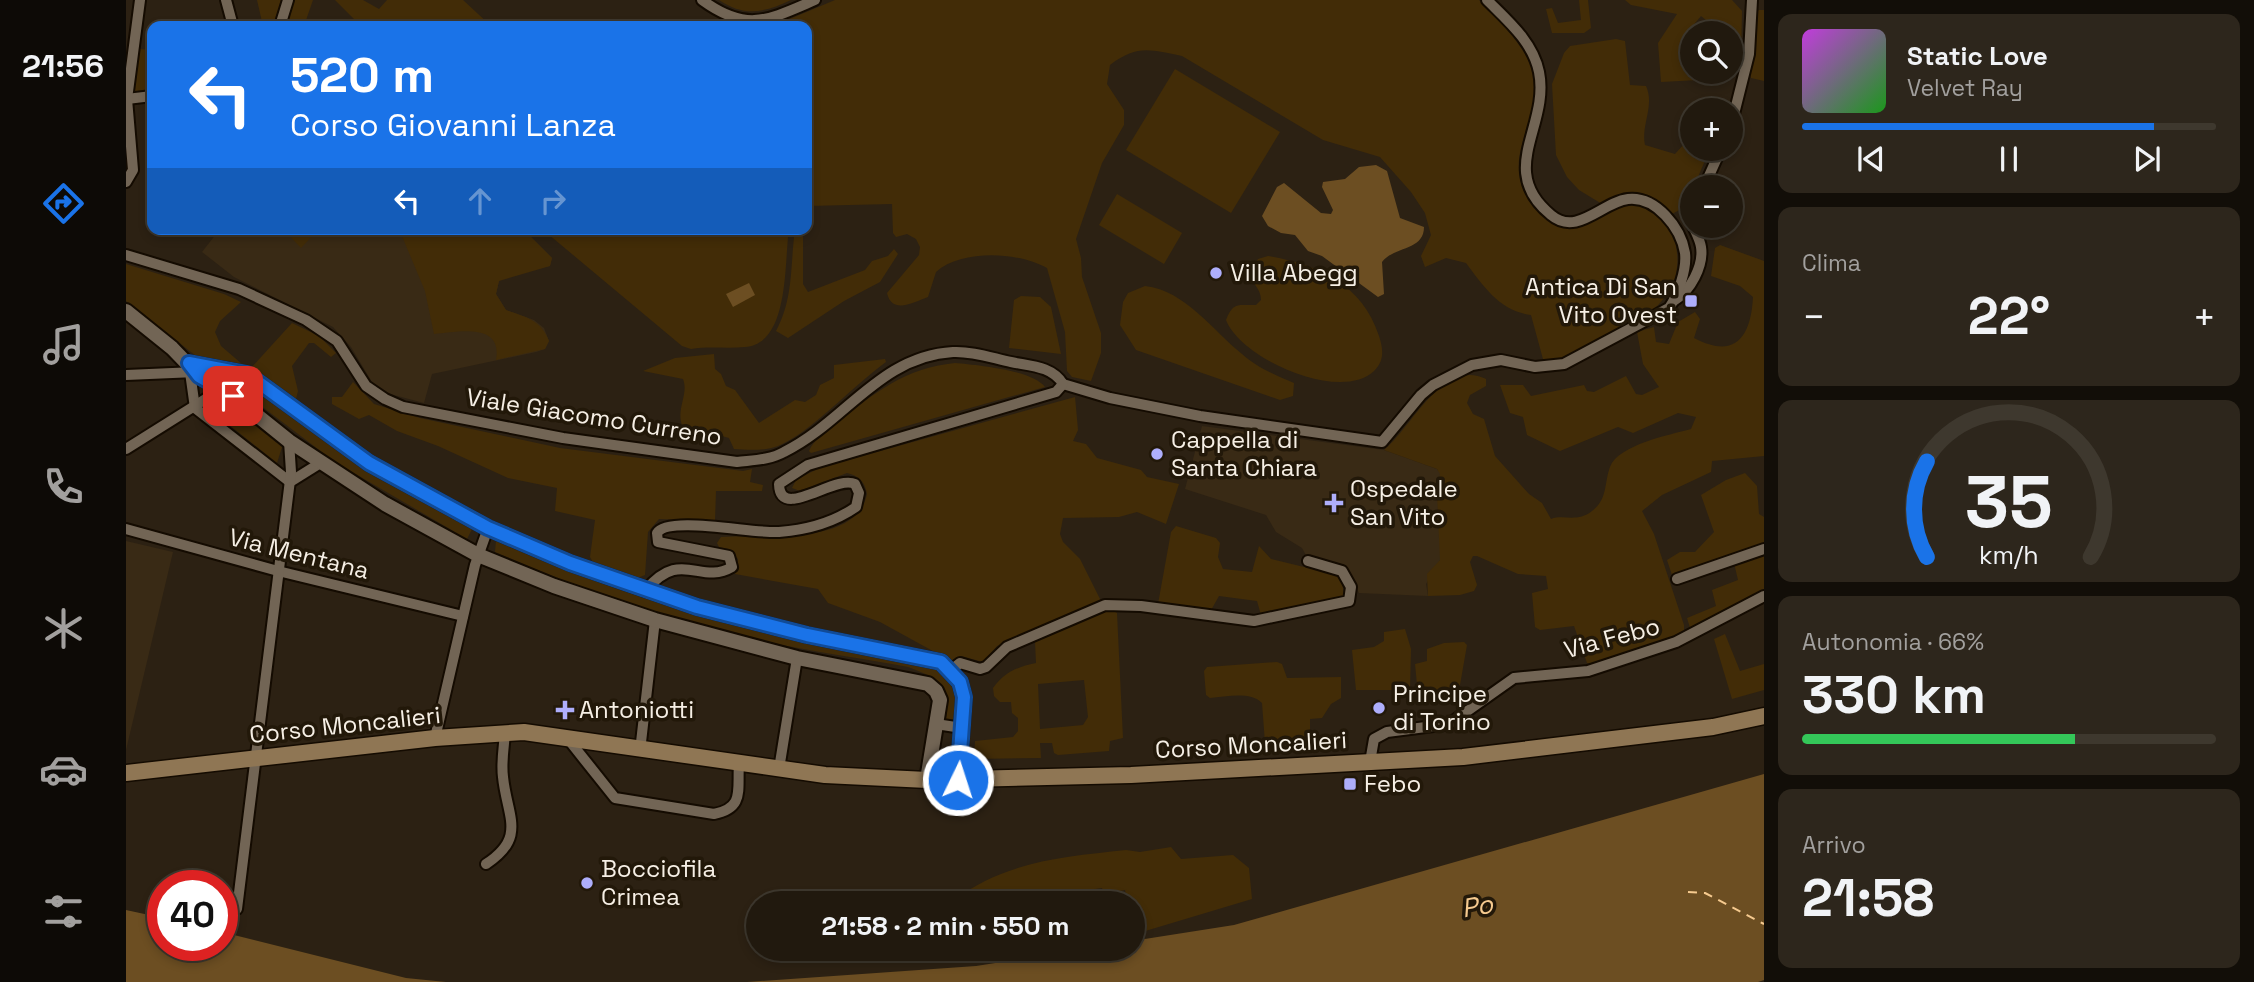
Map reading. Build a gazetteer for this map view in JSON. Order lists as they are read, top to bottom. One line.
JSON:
{"streets":{"main road":["Corso Moncalieri"],"street":["Viale Giacomo Curreno","Via Mentana","Via Febo"]},"crossings":[["Via Febo","Corso Moncalieri"]],"water":["Po"],"places":{"other":["Villa Abegg","Cappella di Santa Chiara","Principe di Torino","Bocciofila Crimea"],"transit":["Antica Di San Vito Ovest","Febo"],"health":["Ospedale San Vito","Antoniotti"]},"page":{"tabs":"21:56","map_buttons":["+","−"],"turn":["520 m","Corso Giovanni Lanza"],"song":["Static Love","Velvet Ray"],"tile":["Clima",["Autonomia · 66%","330 km"],["Arrivo","21:58"]],"heat":["−","22°","+"],"limit":"40","trip":"21:58 · 2 min · 550 m","gauge":["35","km/h"]}}
